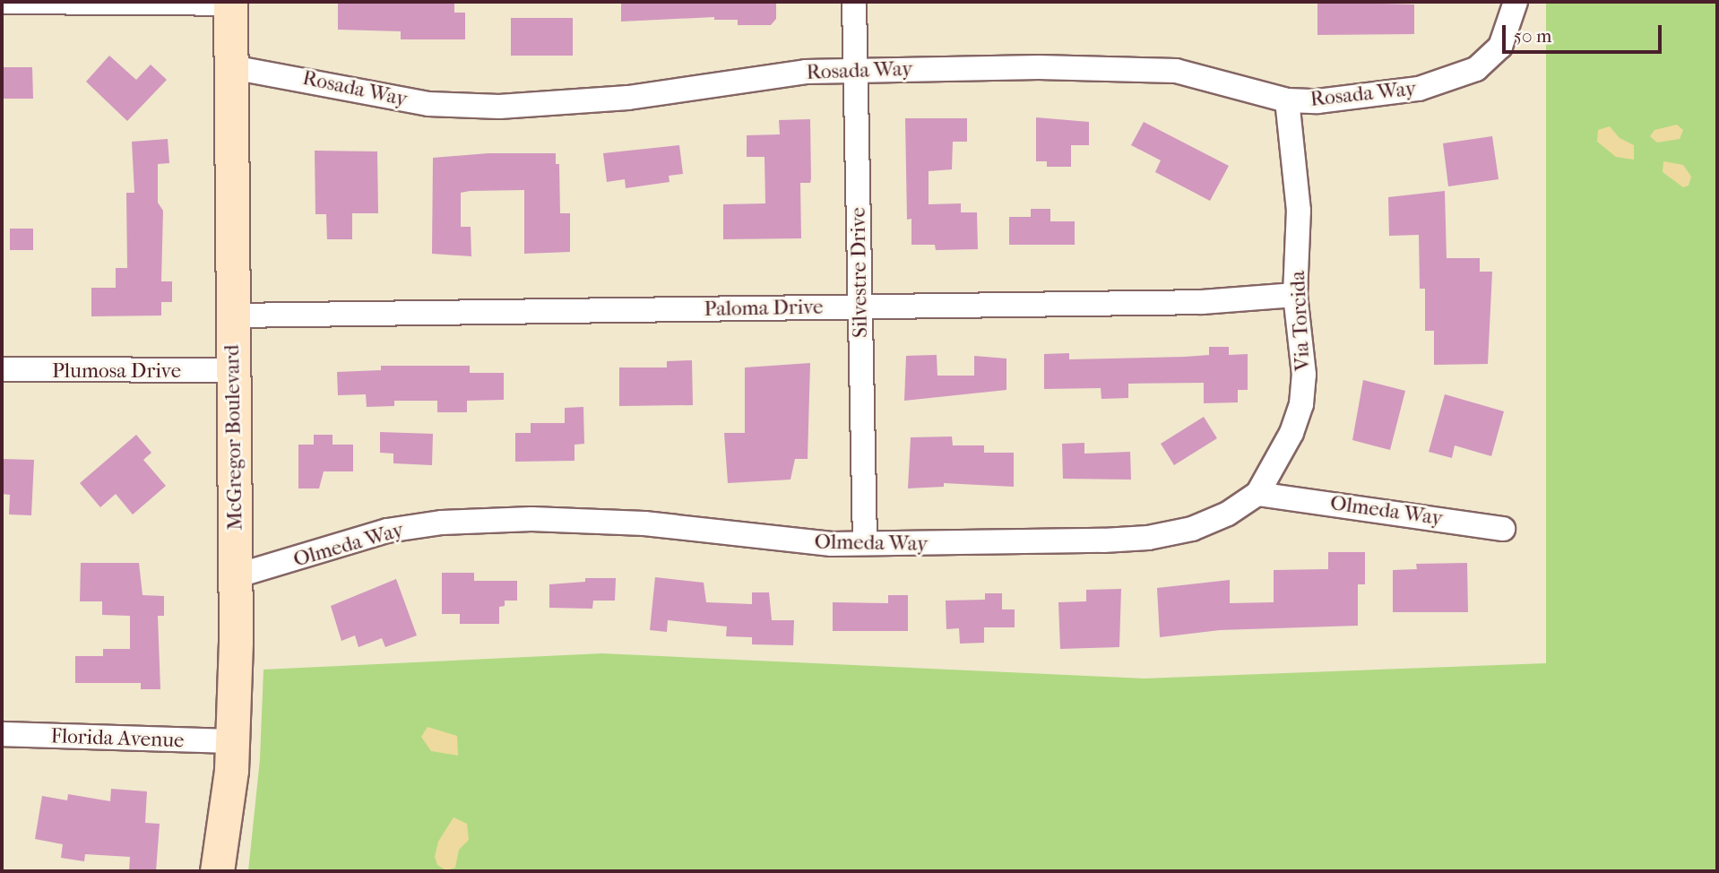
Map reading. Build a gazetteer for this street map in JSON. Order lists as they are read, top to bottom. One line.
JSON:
{"streets":{"main road":["McGregor Boulevard"],"street":["Rosada Way","Silvestre Drive","Paloma Drive","Via Torcida","Plumosa Drive","Olmeda Way","Florida Avenue"]},"crossings":[["Rosada Way","Silvestre Drive"],["Rosada Way","Via Torcida"],["Rosada Way","McGregor Boulevard"],["Silvestre Drive","Paloma Drive"],["Silvestre Drive","Olmeda Way"],["Paloma Drive","Via Torcida"],["Paloma Drive","McGregor Boulevard"],["Via Torcida","Olmeda Way"],["Plumosa Drive","McGregor Boulevard"],["McGregor Boulevard","Olmeda Way"],["McGregor Boulevard","Florida Avenue"]],"scale_bar":"50 m"}
